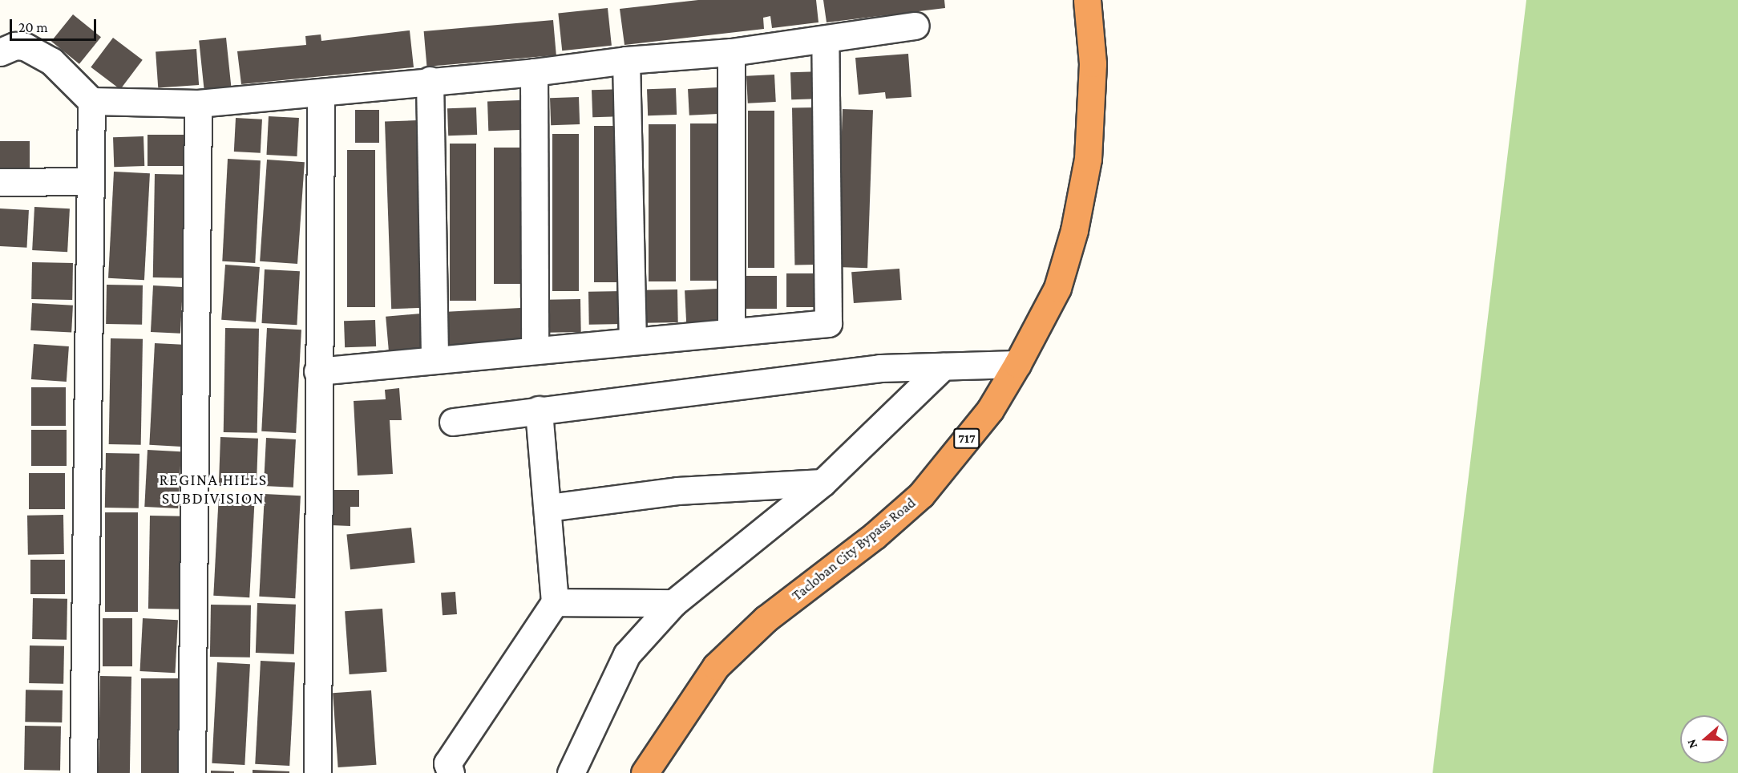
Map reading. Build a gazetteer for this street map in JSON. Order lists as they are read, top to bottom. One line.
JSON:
{"streets":{"highway":["717","Tacloban City Bypass Road"]},"districts":["REGINA HILLS SUBDIVISION"],"scale_bar":"20 m","north":"left"}
